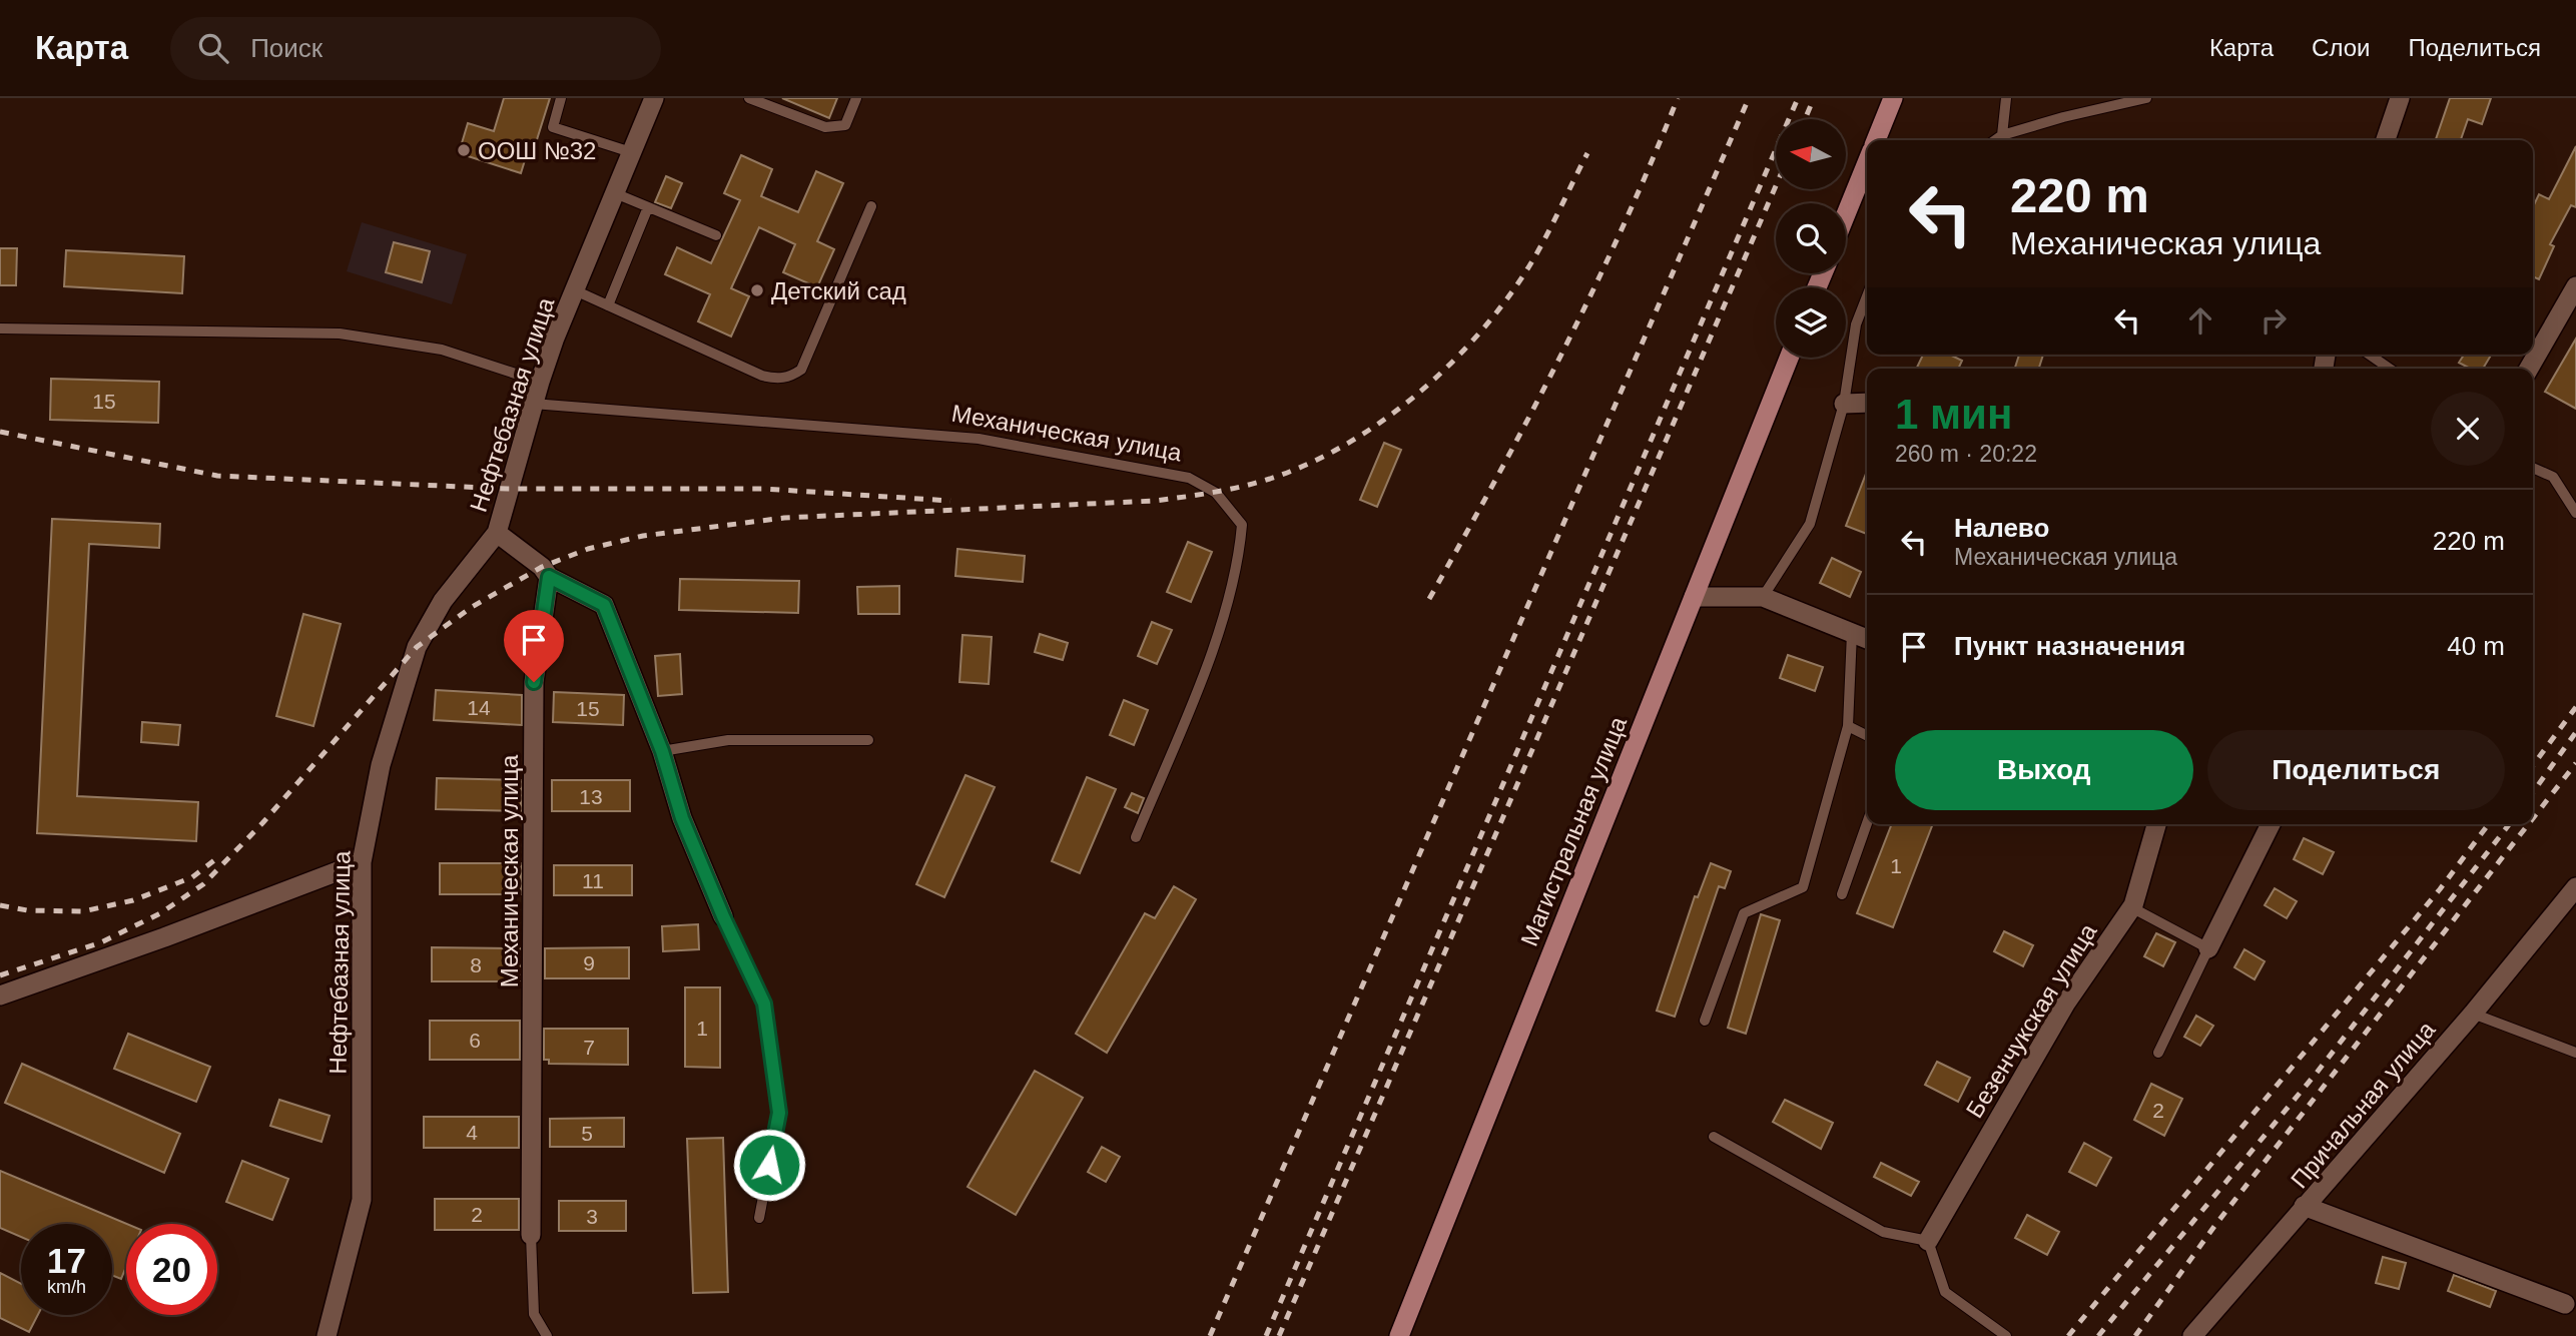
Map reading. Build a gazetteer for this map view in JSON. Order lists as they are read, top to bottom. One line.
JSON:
{"streets":{"main road":["Магистральная улица"],"street":["Нефтебазная улица","Механическая улица","Безенчукская улица","Причальная улица"]},"crossings":[["Нефтебазная улица","Механическая улица"]],"places":["ООШ №32","Детский сад"],"house_numbers":["15","14","15","13","1","11","9","8","1","6","7","2","4","5","2","3"],"north":"left","page":{"header":"Карта","search":"Поиск","nav":["Карта","Слои","Поделиться"],"turn":["220 m","Механическая улица"],"heading":["1 мин","260 m · 20:22"],"list":[{"name":"Налево","note":"Механическая улица","value":"220 m"},{"name":"Пункт назначения","value":"40 m"}],"buttons":["Выход","Поделиться"],"speed":"17 km/h","limit":"20"}}
